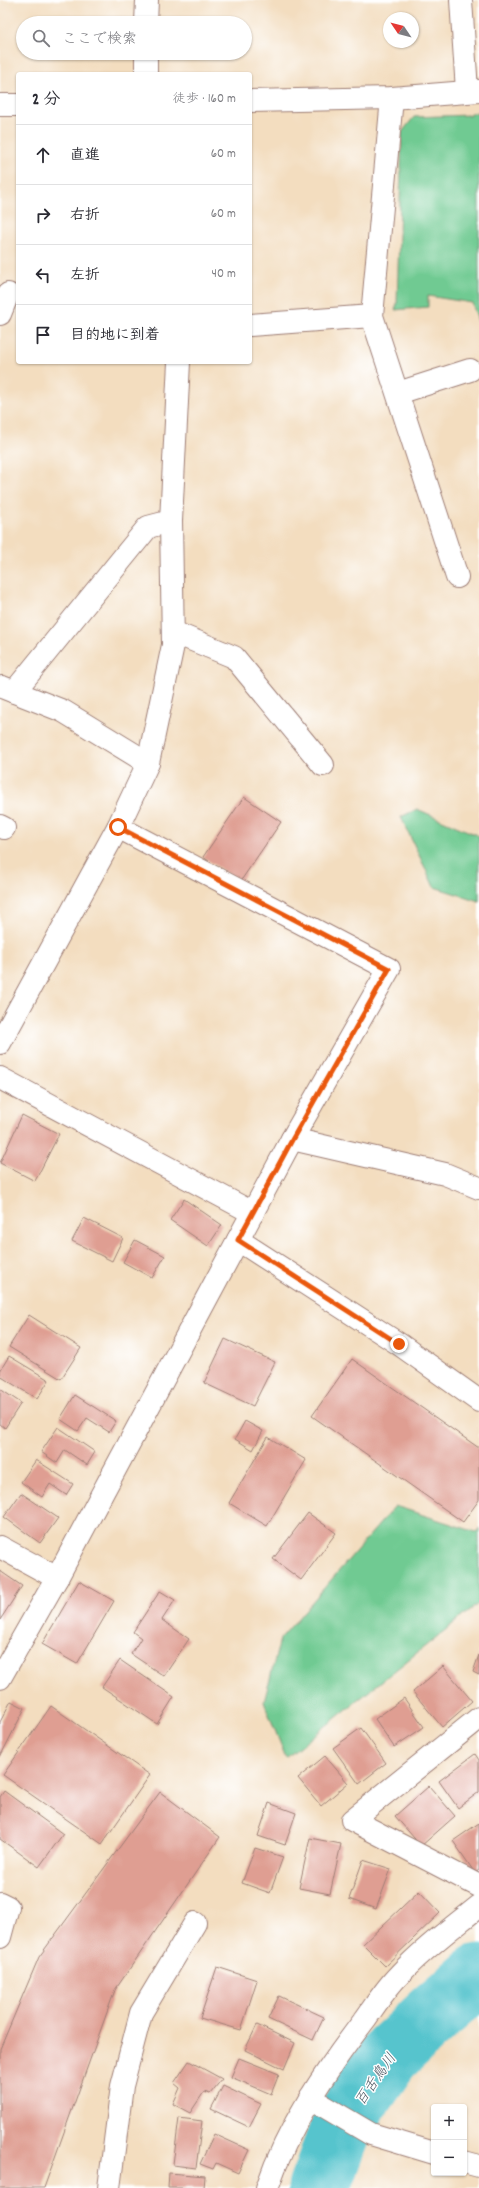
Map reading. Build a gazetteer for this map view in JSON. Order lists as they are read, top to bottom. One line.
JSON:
{"water":["百舌鳥川"],"north":"top left","page":{"search":"ここで検索","heading":["2 分","徒歩 · 160 m"],"list":[["直進","60 m"],["右折","60 m"],["左折","40 m"],"目的地に到着"],"map_buttons":["+","−"]}}
